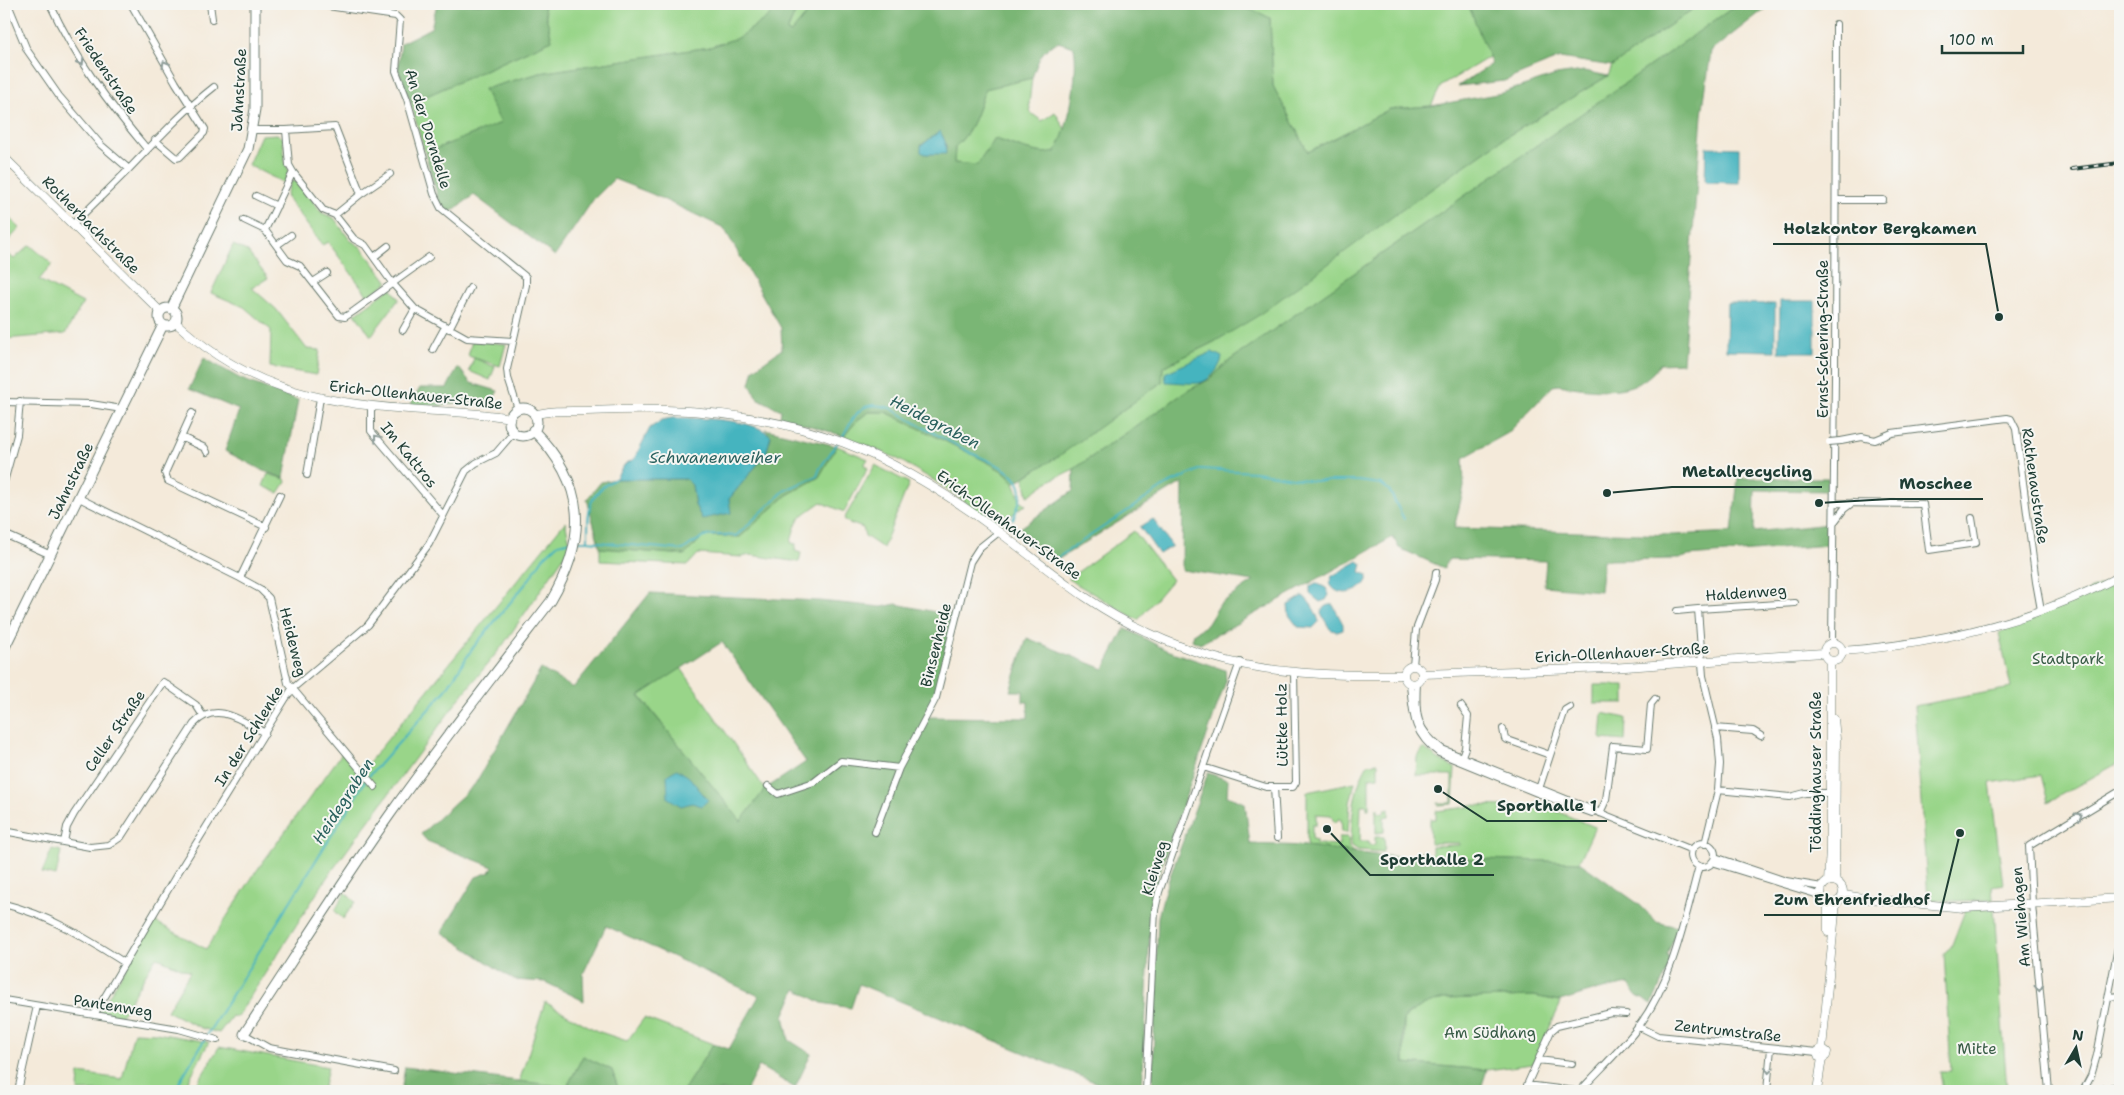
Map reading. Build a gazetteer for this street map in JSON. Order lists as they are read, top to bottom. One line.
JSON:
{"streets":{"main road":["Jahnstraße"],"street":["Friedenstraße","An der Dorndelle","Rotherbachstraße","Ernst-Schering-Straße","Erich-Ollenhauer-Straße","Im Kattros","Rathenaustraße","Haldenweg","Heideweg","Binsenheide","Lüttke Holz","Celler Straße","In der Schlenke","Töddinghauser Straße","Kleiweg","Am Wiehagen","Pantenweg","Zentrumstraße"]},"crossings":[["Jahnstraße","Rotherbachstraße"],["Jahnstraße","Erich-Ollenhauer-Straße"],["Jahnstraße","Heideweg"],["An der Dorndelle","Erich-Ollenhauer-Straße"],["An der Dorndelle","In der Schlenke"],["Rotherbachstraße","Erich-Ollenhauer-Straße"],["Ernst-Schering-Straße","Erich-Ollenhauer-Straße"],["Ernst-Schering-Straße","Töddinghauser Straße"],["Erich-Ollenhauer-Straße","Im Kattros"],["Erich-Ollenhauer-Straße","Haldenweg"],["Erich-Ollenhauer-Straße","Binsenheide"],["Erich-Ollenhauer-Straße","Lüttke Holz"],["Erich-Ollenhauer-Straße","In der Schlenke"],["Erich-Ollenhauer-Straße","Töddinghauser Straße"],["Erich-Ollenhauer-Straße","Kleiweg"],["Im Kattros","In der Schlenke"],["Heideweg","In der Schlenke"],["Lüttke Holz","Kleiweg"],["In der Schlenke","Pantenweg"]],"one_way":["Im Kattros"],"water":["Heidegraben","Schwanenweiher"],"parks":["Stadtpark","Am Südhang","Mitte"],"places":["Holzkontor Bergkamen","Metallrecycling","Moschee","Sporthalle 1","Sporthalle 2","Zum Ehrenfriedhof"],"scale_bar":"100 m","north":"top"}
